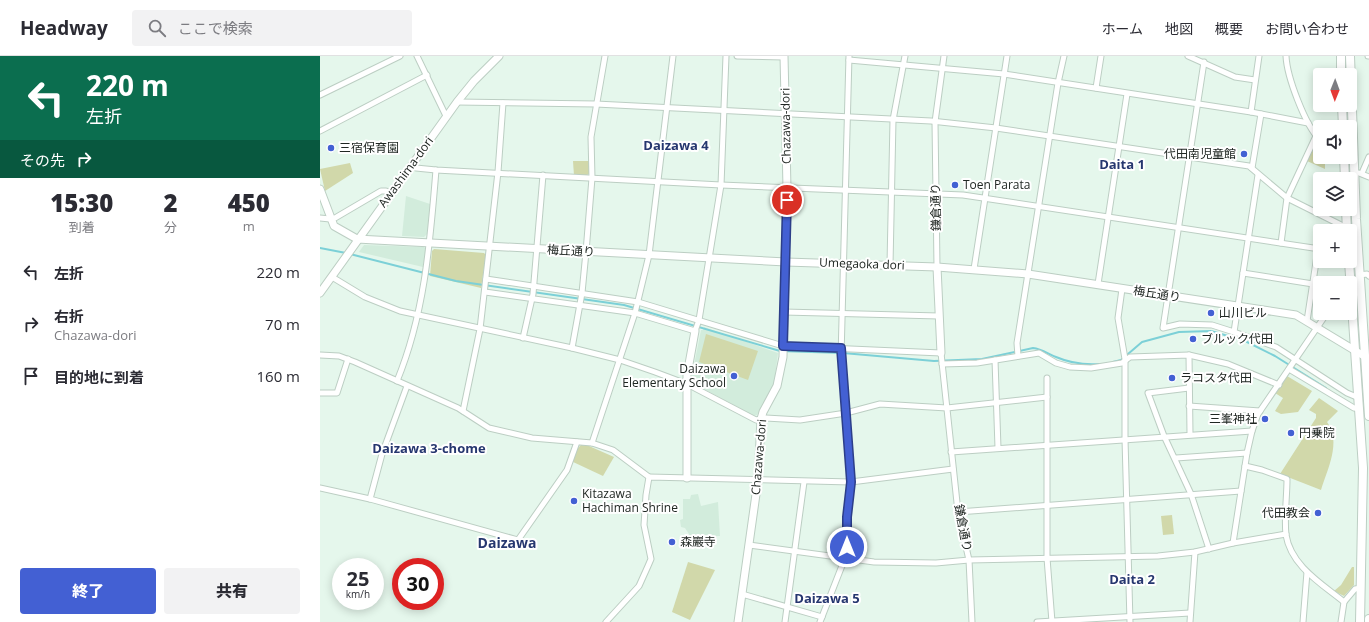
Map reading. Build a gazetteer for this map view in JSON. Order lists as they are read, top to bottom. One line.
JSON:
{"streets":{"street":["Chazawa-dori","Awashima-dori","鎌倉通り","梅丘通り","Umegaoka dori"]},"crossings":[["Chazawa-dori","梅丘通り"],["Chazawa-dori","Umegaoka dori"],["Awashima-dori","梅丘通り"],["鎌倉通り","梅丘通り"],["鎌倉通り","Umegaoka dori"],["梅丘通り","Umegaoka dori"]],"districts":["Daizawa 4","Daita 1","Daizawa 3-chome","Daizawa","Daita 2","Daizawa 5"],"places":["三宿保育園","代田南児童館","Toen Parata","山川ビル","ブルック代田","Daizawa Elementary School","ラコスタ代田","三峯神社","円乗院","Kitazawa Hachiman Shrine","代田教会","森巖寺"],"north":"bottom","page":{"header":"Headway","search":"ここで検索","nav":["ホーム","地図","概要","お問い合わせ"],"turn":["220 m","左折"],"map_buttons":["+","−"],"then":"その先","eta":["15:30","到着","2","分","450","m"],"list":[{"name":"左折","value":"220 m"},{"name":"右折","note":"Chazawa-dori","value":"70 m"},{"name":"目的地に到着","value":"160 m"}],"speed":"25 km/h","limit":"30","buttons":["終了","共有"]}}
